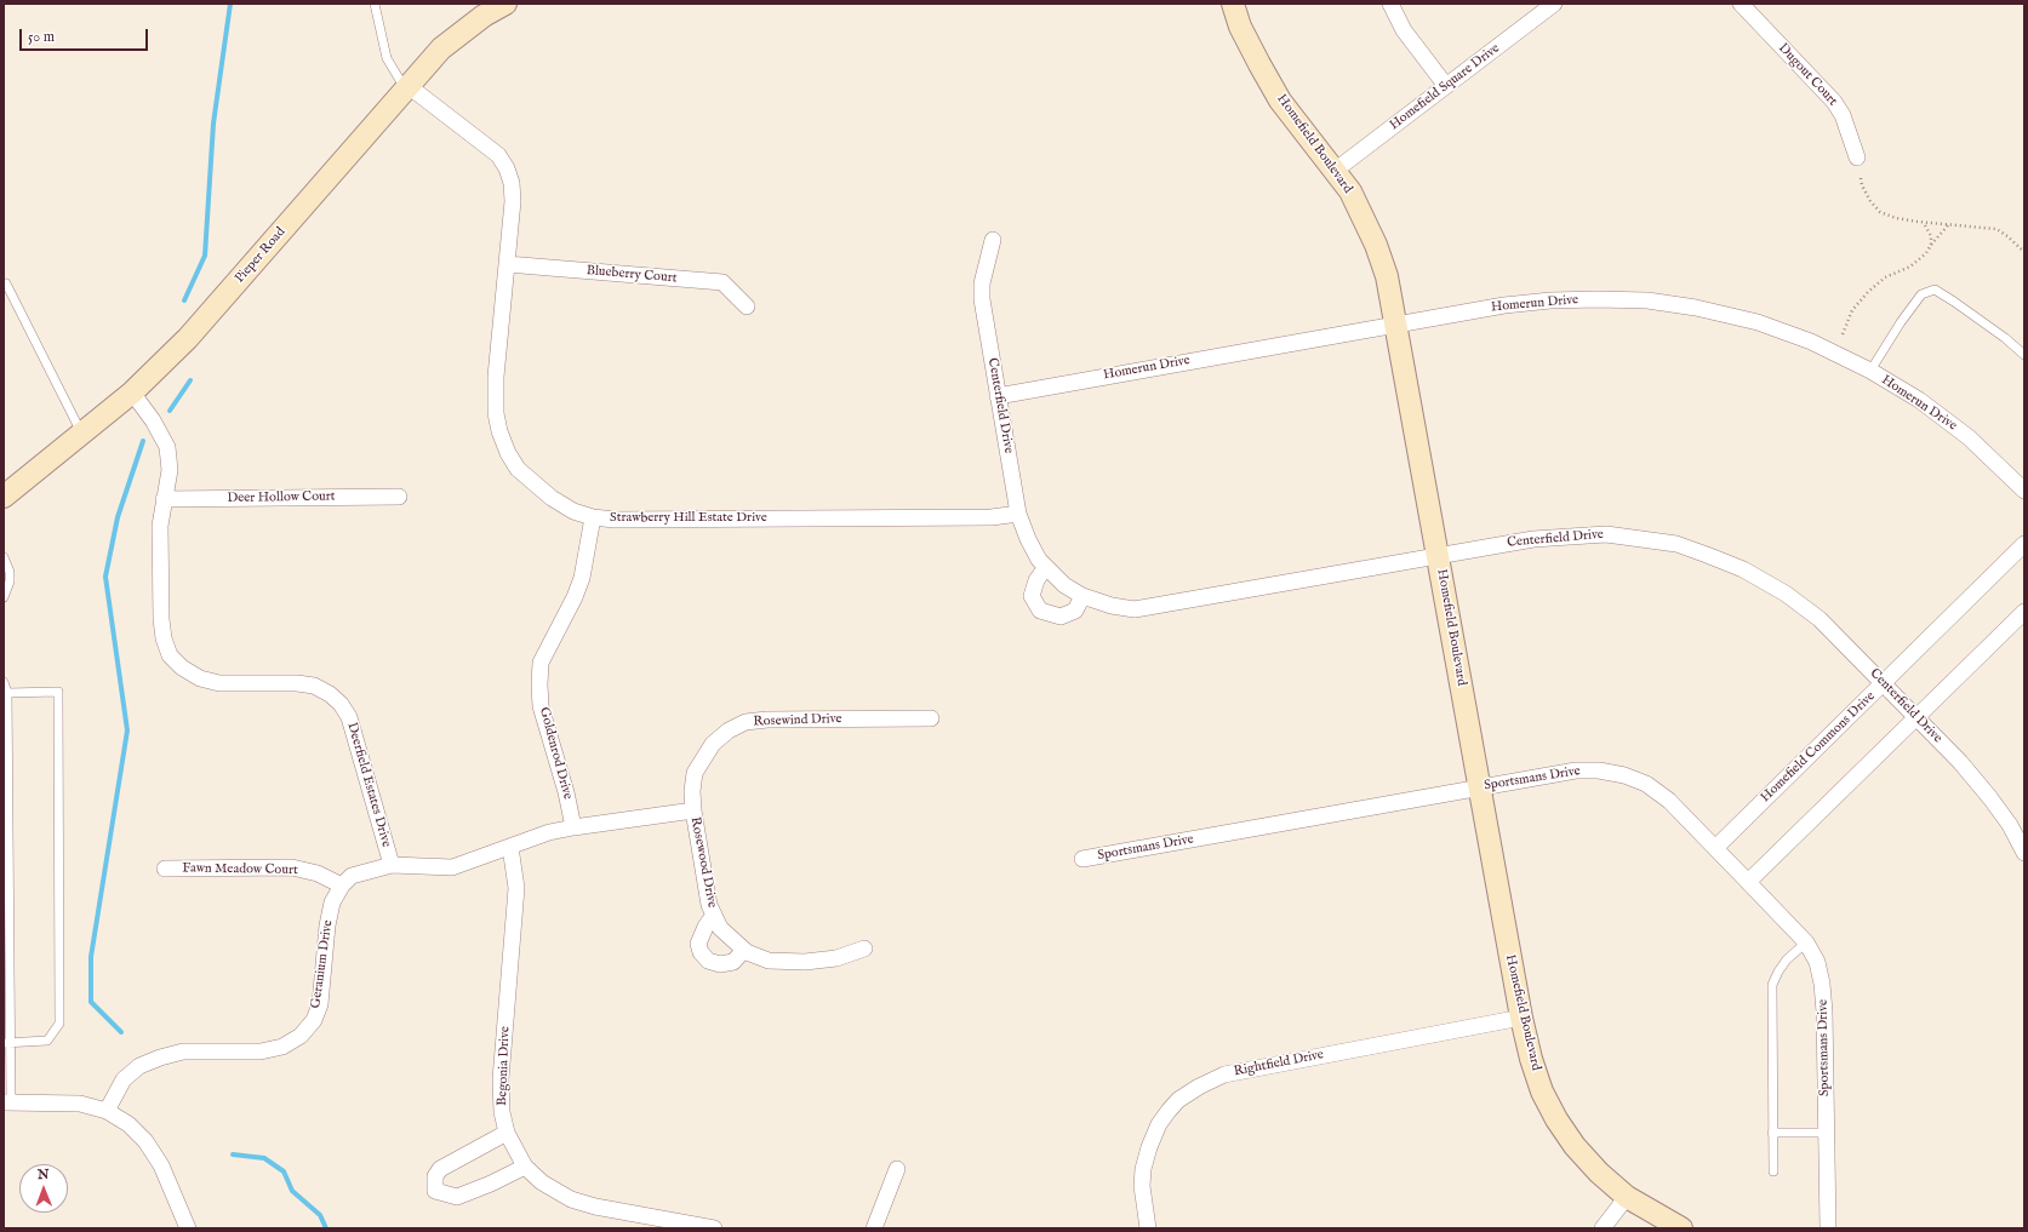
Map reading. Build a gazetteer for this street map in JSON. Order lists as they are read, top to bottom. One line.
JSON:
{"streets":{"street":["Dugout Court","Homefield Square Drive","Homefield Boulevard","Pieper Road","Blueberry Court","Homerun Drive","Centerfield Drive","Deer Hollow Court","Strawberry Hill Estate Drive","Rosewind Drive","Homefield Commons Drive","Goldenrod Drive","Sportsmans Drive","Deerfield Estates Drive","Rosewood Drive","Fawn Meadow Court","Geranium Drive","Rightfield Drive","Begonia Drive"]},"crossings":[["Homefield Square Drive","Homefield Boulevard"],["Homefield Boulevard","Homerun Drive"],["Homefield Boulevard","Centerfield Drive"],["Homefield Boulevard","Sportsmans Drive"],["Homefield Boulevard","Rightfield Drive"],["Pieper Road","Strawberry Hill Estate Drive"],["Pieper Road","Deerfield Estates Drive"],["Blueberry Court","Strawberry Hill Estate Drive"],["Homerun Drive","Centerfield Drive"],["Centerfield Drive","Strawberry Hill Estate Drive"],["Centerfield Drive","Homefield Commons Drive"],["Deer Hollow Court","Deerfield Estates Drive"],["Strawberry Hill Estate Drive","Goldenrod Drive"],["Rosewind Drive","Rosewood Drive"],["Homefield Commons Drive","Sportsmans Drive"],["Fawn Meadow Court","Geranium Drive"]],"scale_bar":"50 m","north":"top"}
